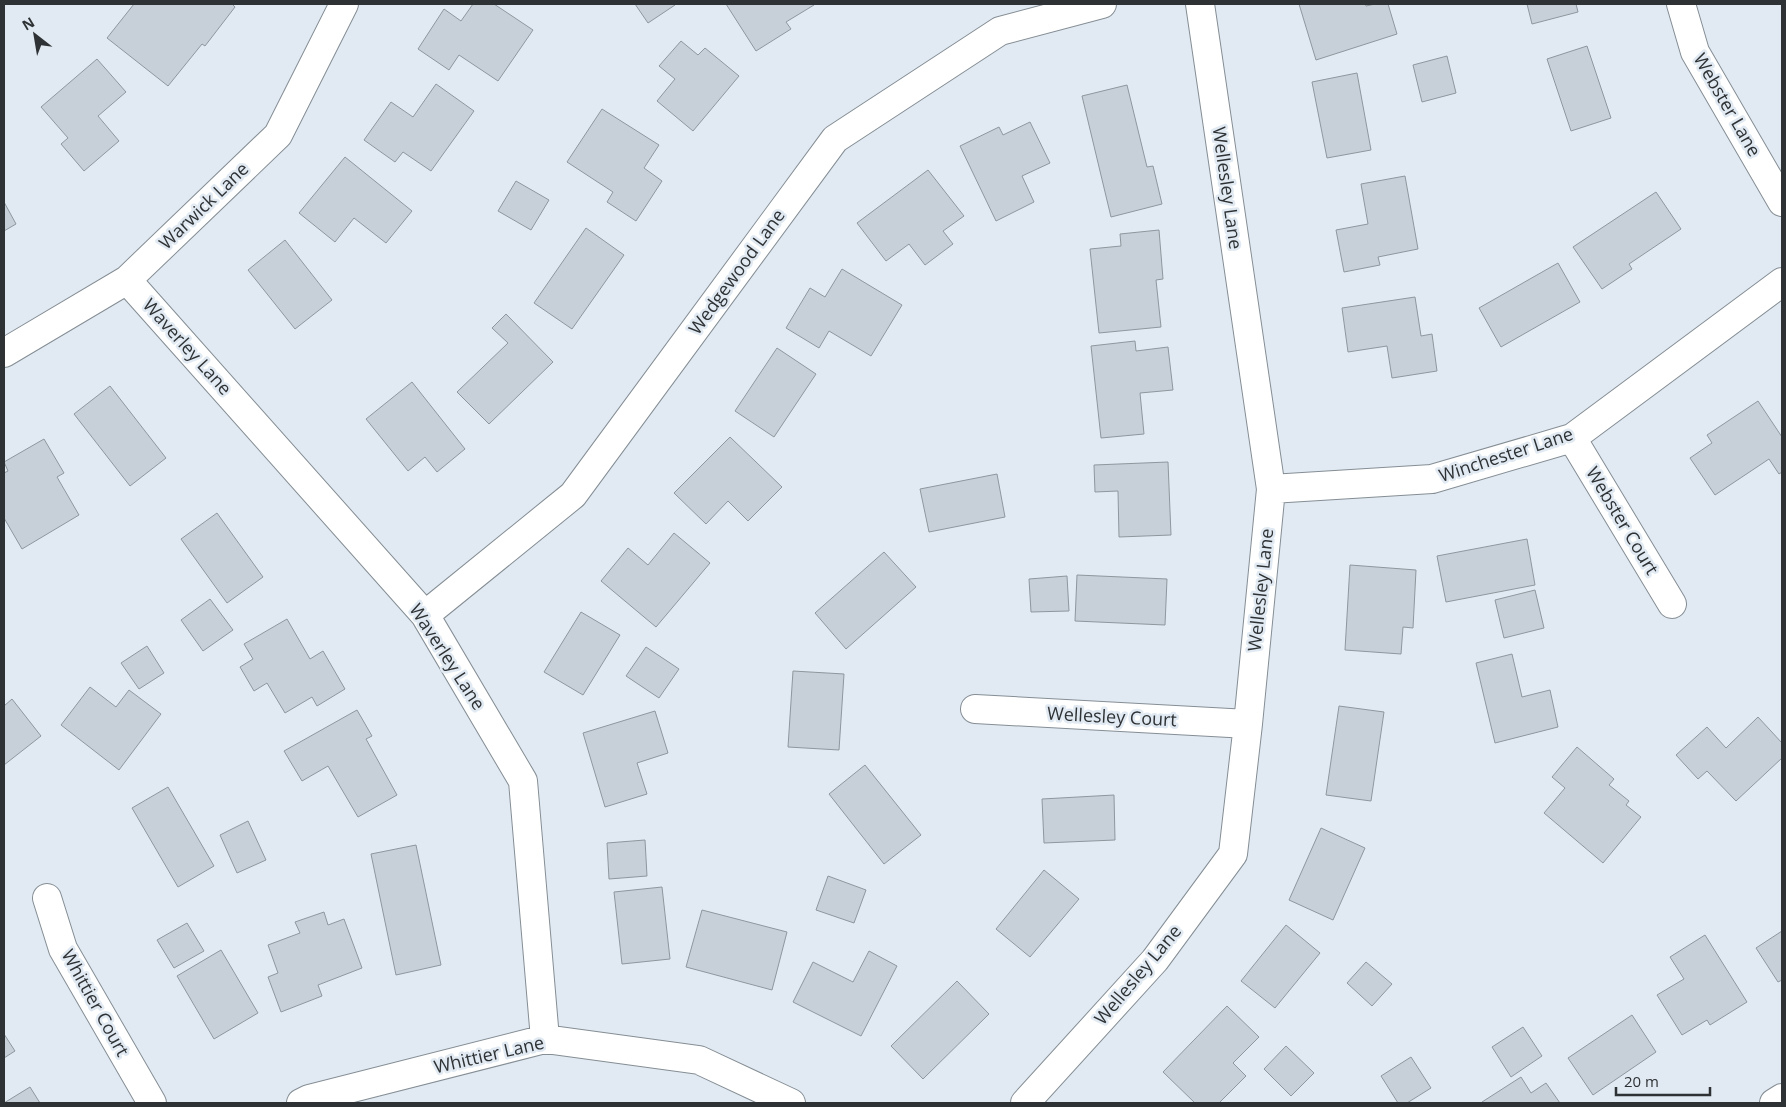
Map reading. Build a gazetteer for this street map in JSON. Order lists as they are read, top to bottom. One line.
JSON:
{"streets":{"street":["Webster Lane","Wellesley Lane","Warwick Lane","Wedgewood Lane","Waverley Lane","Winchester Lane","Webster Court","Wellesley Court","Whittier Court","Whittier Lane"]},"crossings":[["Wellesley Lane","Winchester Lane"],["Wellesley Lane","Wellesley Court"],["Warwick Lane","Waverley Lane"],["Wedgewood Lane","Waverley Lane"],["Waverley Lane","Whittier Lane"],["Winchester Lane","Webster Court"]],"scale_bar":"20 m","north":"top left"}
